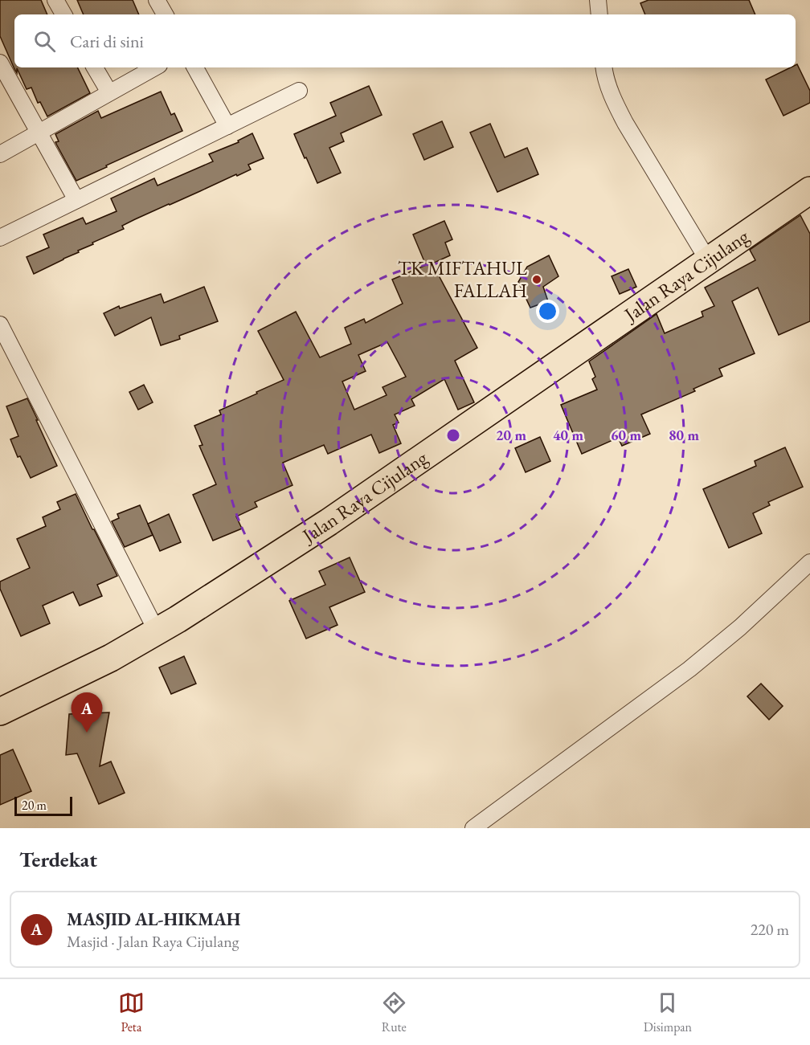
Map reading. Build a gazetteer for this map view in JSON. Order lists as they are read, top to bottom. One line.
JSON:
{"streets":{"highway":["Jalan Raya Cijulang"]},"places":["TK MIFTAHUL FALLAH"],"scale_bar":"20 m","page":{"search":"Cari di sini","pins":"A","scale":"20 m","heading":"Terdekat","list":[{"mark":"A","name":"MASJID AL-HIKMAH","note":"Masjid · Jalan Raya Cijulang","value":"220 m"}],"nav":["Peta","Rute","Disimpan"]},"rings":["20 m","40 m","60 m","80 m"]}
